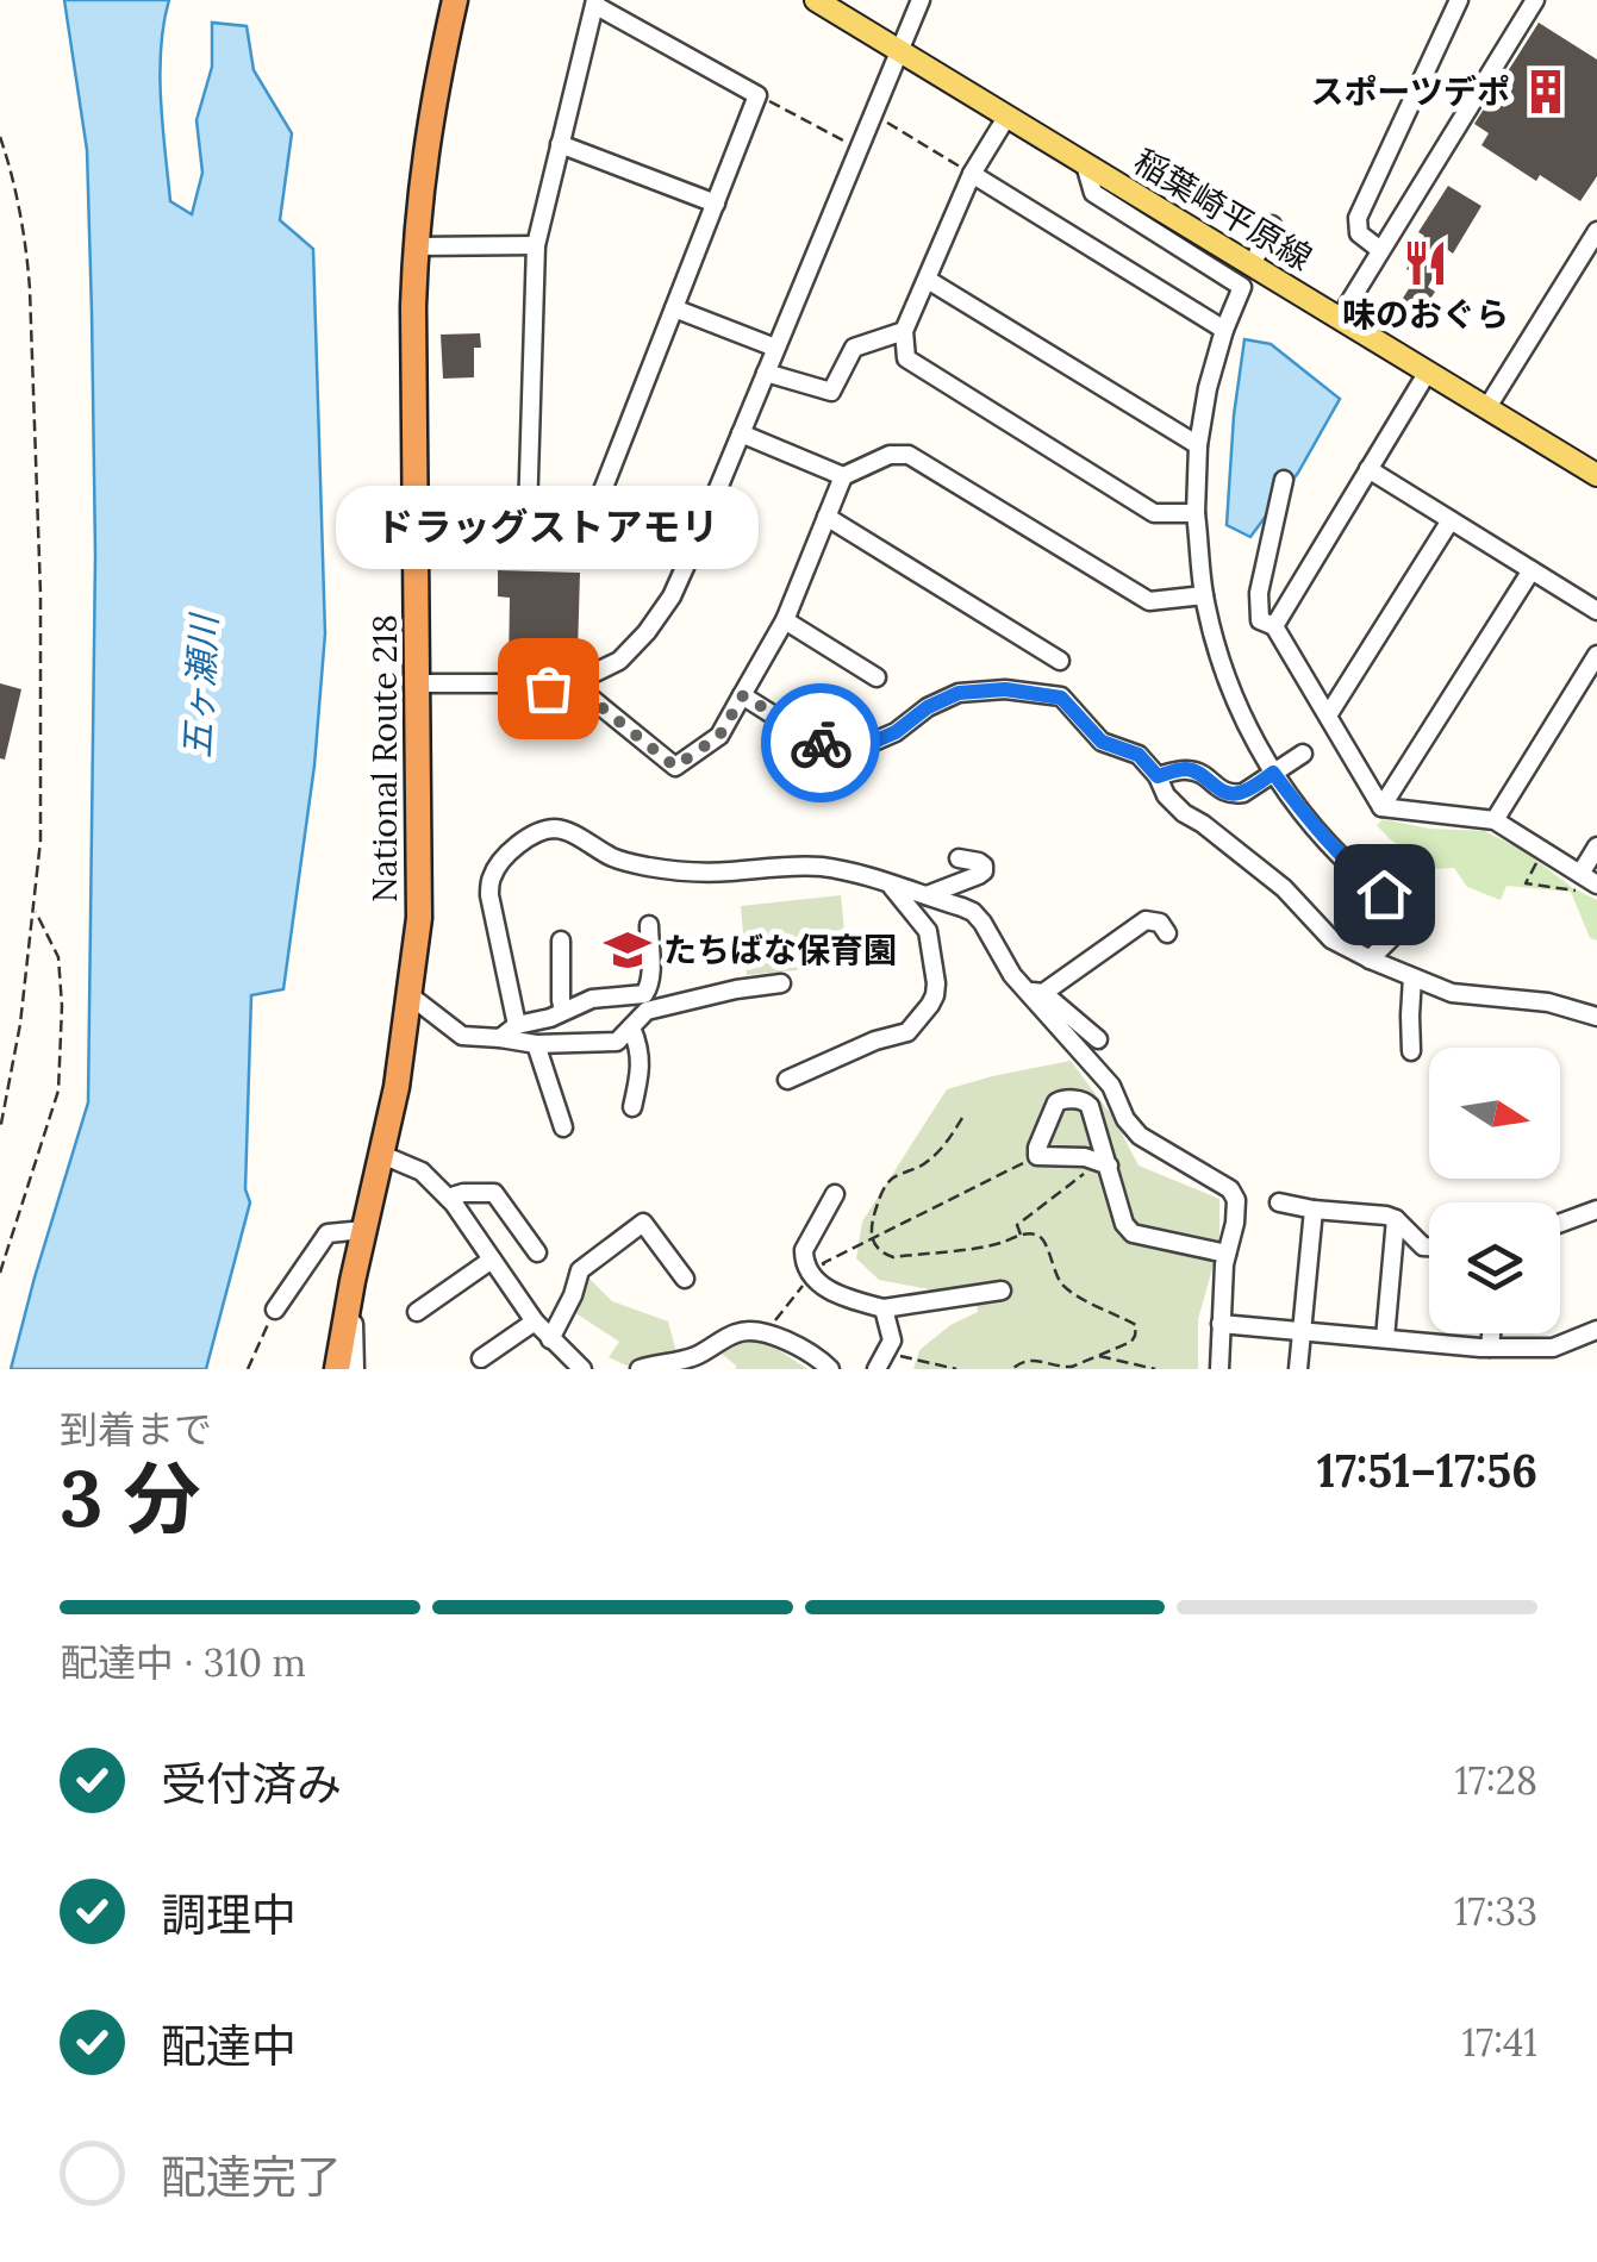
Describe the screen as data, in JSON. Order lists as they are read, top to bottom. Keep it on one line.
{"streets":{"highway":["National Route 218"],"main road":["稲葉崎平原線"]},"water":["五ヶ瀬川"],"places":{"building":["スポーツデポ"],"restaurant":["味のおぐら"],"other":["ドラッグストアモリ"],"school or university":["たちばな保育園"]},"north":"right","page":{"bubble":"ドラッグストアモリ","heading":["3 分","到着まで","17:51–17:56"],"bar":"配達中 · 310 m","list":[["受付済み","17:28"],["調理中","17:33"],["配達中","17:41"],"配達完了"]}}
